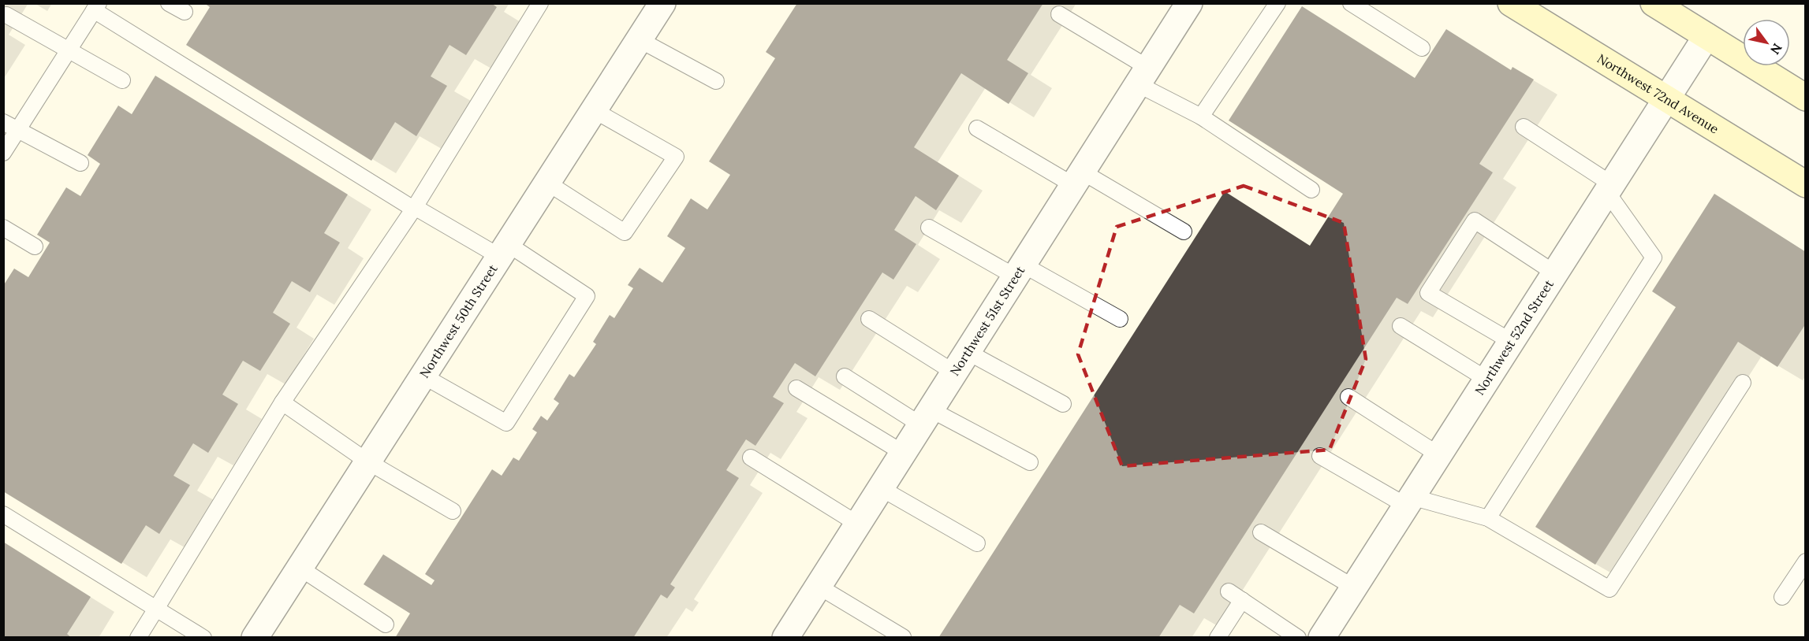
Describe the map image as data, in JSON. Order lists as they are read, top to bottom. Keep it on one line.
{"streets":{"main road":["Northwest 72nd Avenue"],"street":["Northwest 50th Street","Northwest 51st Street","Northwest 52nd Street"]},"crossings":[["Northwest 72nd Avenue","Northwest 52nd Street"]],"north":"bottom right"}
